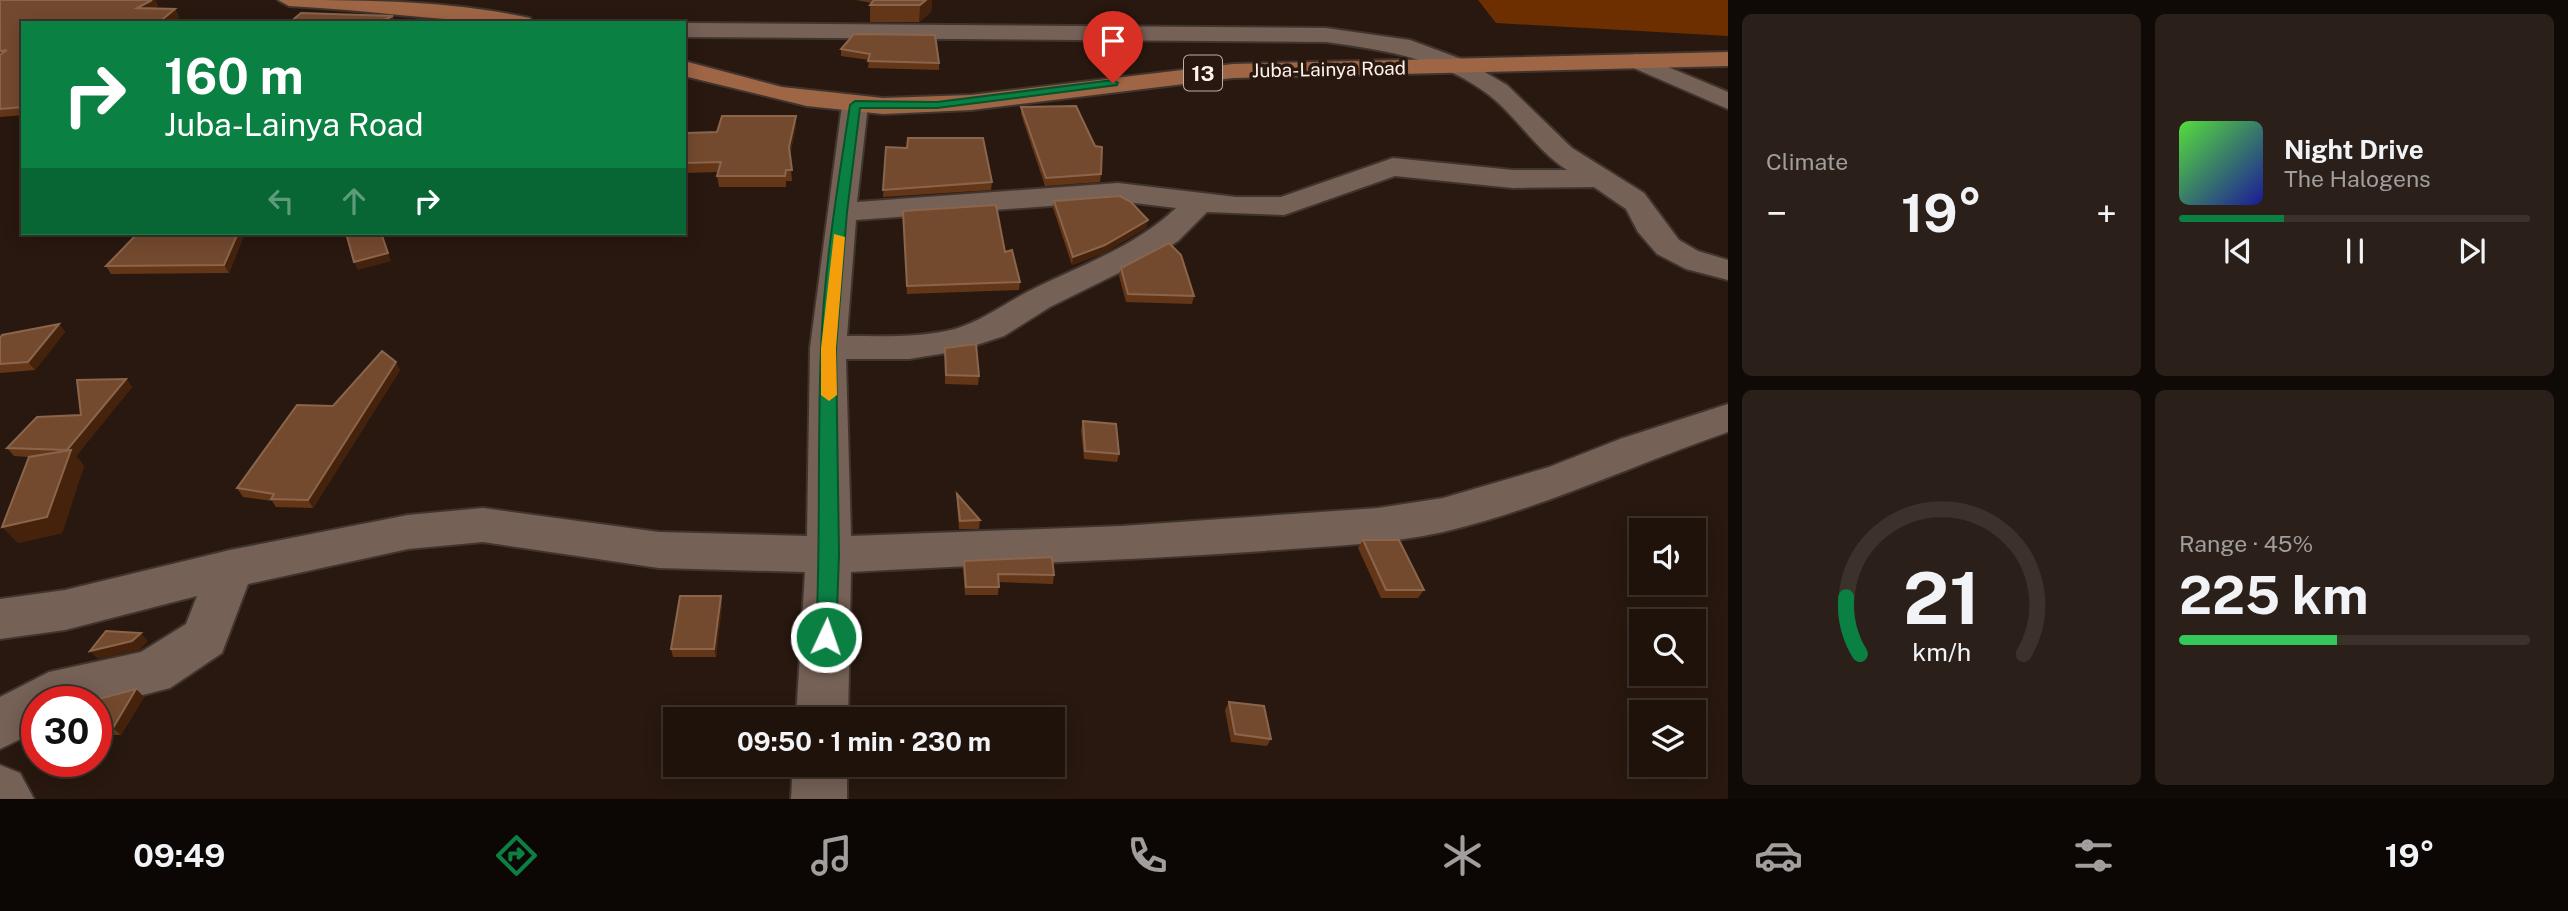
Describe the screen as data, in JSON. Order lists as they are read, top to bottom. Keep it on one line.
{"streets":{"main road":["Juba-Lainya Road","13"]},"page":{"tile":["Climate",["Range · 45%","225 km"]],"turn":["160 m","Juba-Lainya Road"],"song":["Night Drive","The Halogens"],"heat":["−","19°","+"],"limit":"30","trip":"09:50 · 1 min · 230 m","tabs":["09:49","19°"],"gauge":["21","km/h"]}}
